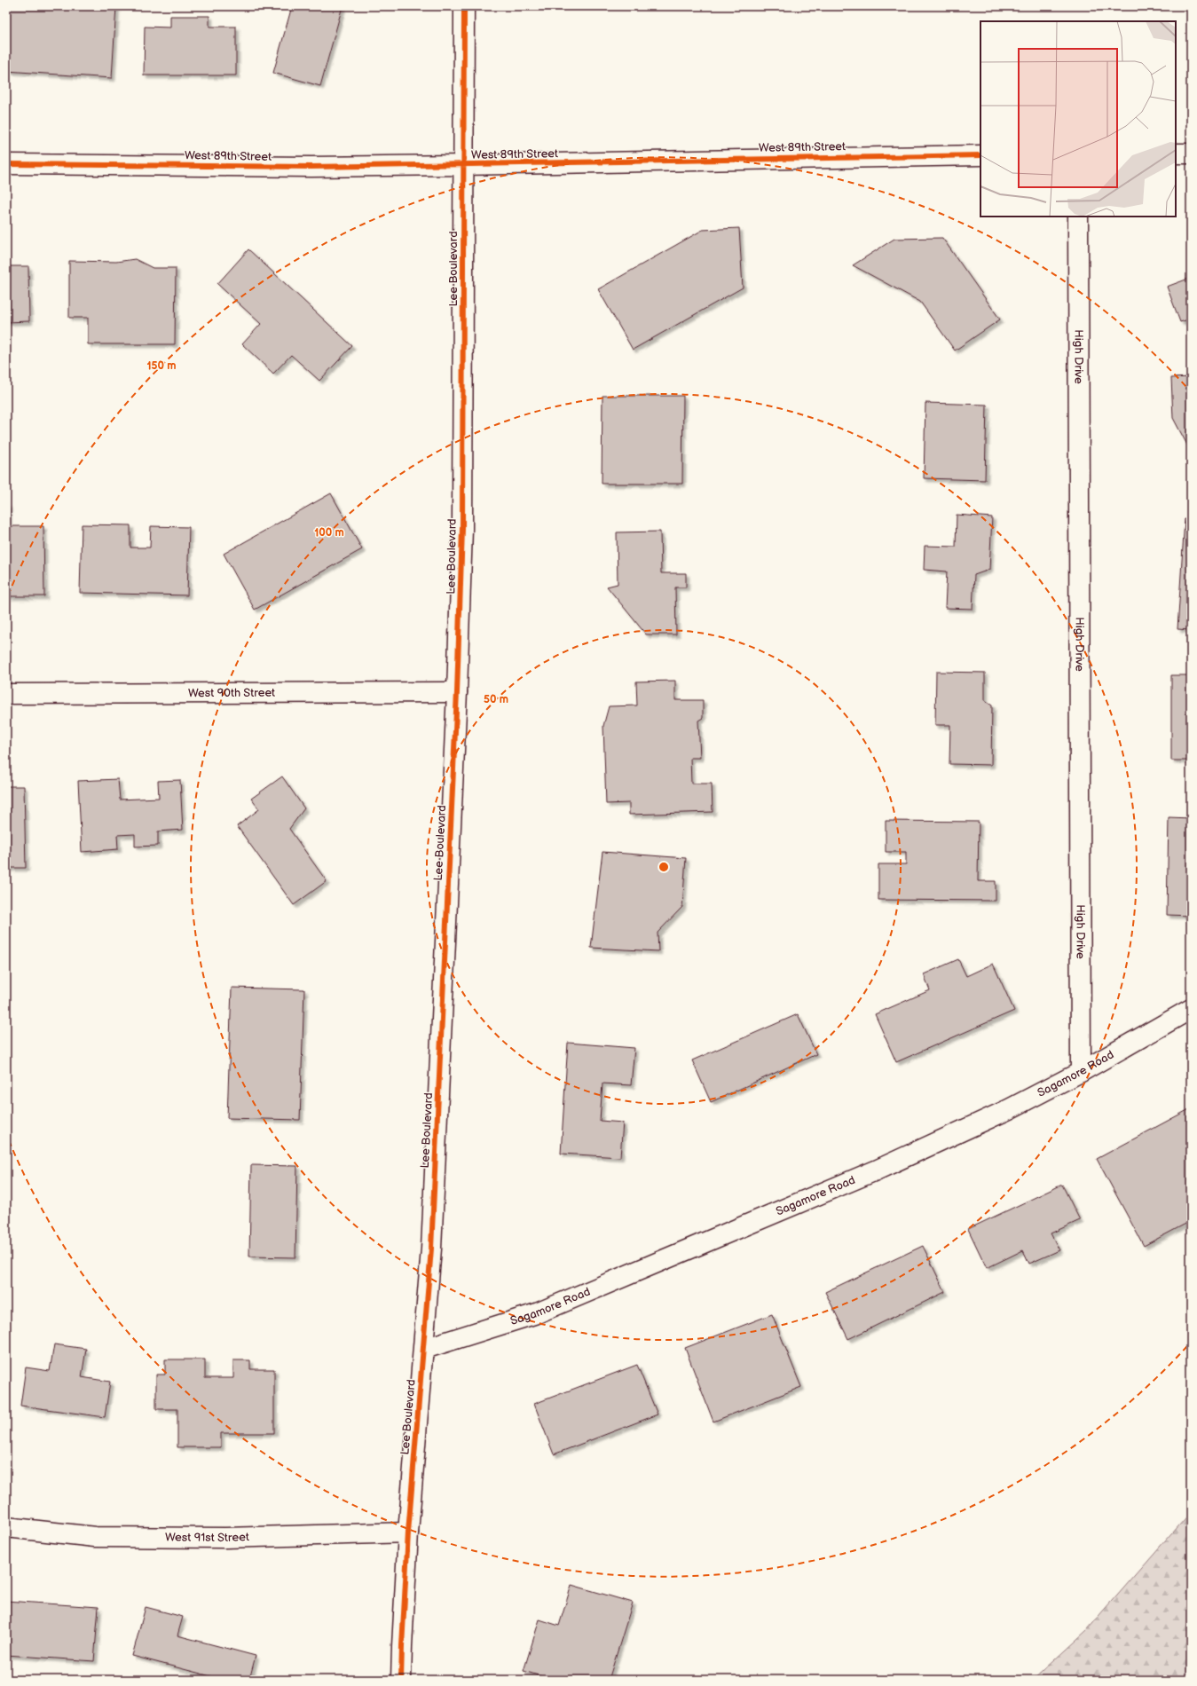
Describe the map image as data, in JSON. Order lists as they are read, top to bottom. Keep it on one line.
{"streets":{"street":["West 89th Street","Lee Boulevard","High Drive","West 90th Street","Sagamore Road","West 91st Street"]},"crossings":[["West 89th Street","Lee Boulevard"],["Lee Boulevard","West 90th Street"],["Lee Boulevard","Sagamore Road"],["Lee Boulevard","West 91st Street"],["High Drive","Sagamore Road"]],"rings":["150 m","100 m","50 m"]}
